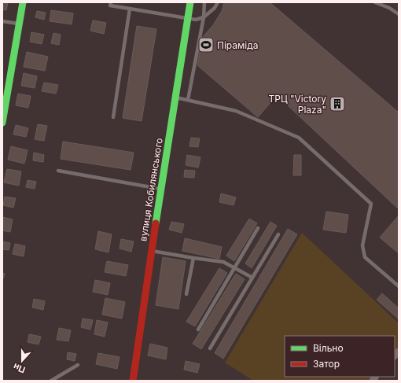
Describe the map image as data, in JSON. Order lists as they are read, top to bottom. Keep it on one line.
{"streets":{"main road":["вулиця Кобилянського"]},"places":{"sports":["Піраміда"],"building":["ТРЦ \"Victory Plaza\""]},"legend":["Вільно","Затор"],"north":"bottom"}
